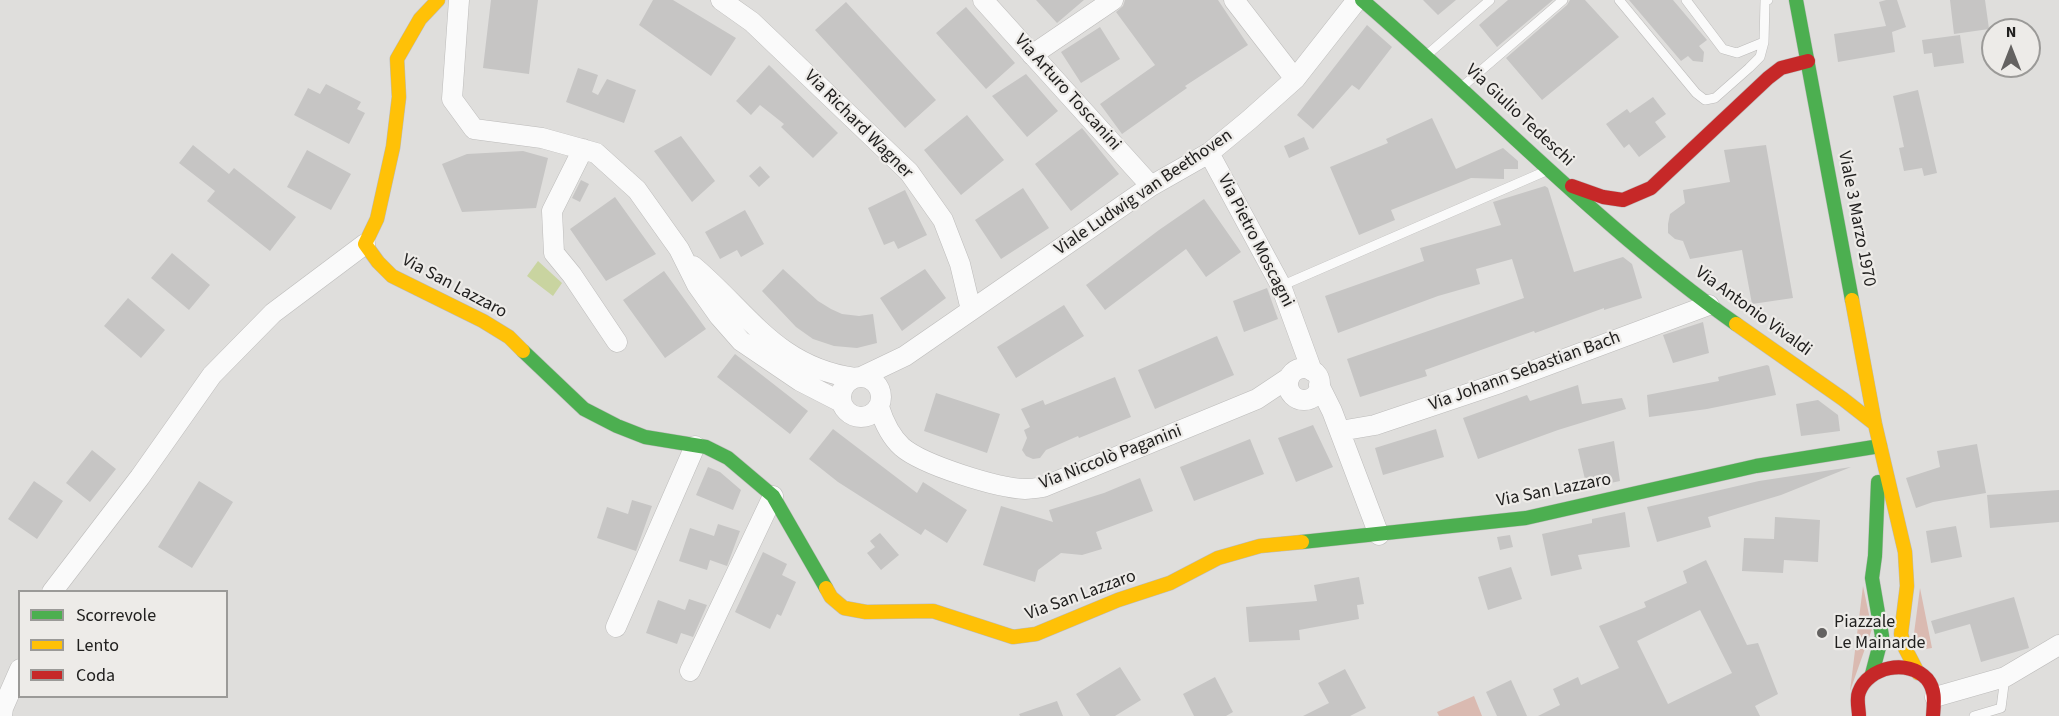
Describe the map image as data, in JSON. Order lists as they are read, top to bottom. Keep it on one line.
{"streets":{"street":["Via Arturo Toscanini","Via Giulio Tedeschi","Via Richard Wagner","Viale Ludwig van Beethoven","Viale 3 Marzo 1970","Via Pietro Moscagni","Via San Lazzaro","Via Antonio Vivaldi","Via Johann Sebastian Bach","Via Niccolò Paganini"]},"crossings":[["Via Arturo Toscanini","Viale Ludwig van Beethoven"],["Via Giulio Tedeschi","Viale Ludwig van Beethoven"],["Via Giulio Tedeschi","Via Antonio Vivaldi"],["Via Richard Wagner","Viale Ludwig van Beethoven"],["Viale Ludwig van Beethoven","Via Pietro Moscagni"],["Viale Ludwig van Beethoven","Via Niccolò Paganini"],["Viale 3 Marzo 1970","Via San Lazzaro"],["Viale 3 Marzo 1970","Via Antonio Vivaldi"],["Via Pietro Moscagni","Via Niccolò Paganini"],["Via Antonio Vivaldi","Via Johann Sebastian Bach"]],"places":["Piazzale Le Mainarde"],"legend":["Scorrevole","Lento","Coda"],"north":"top"}
